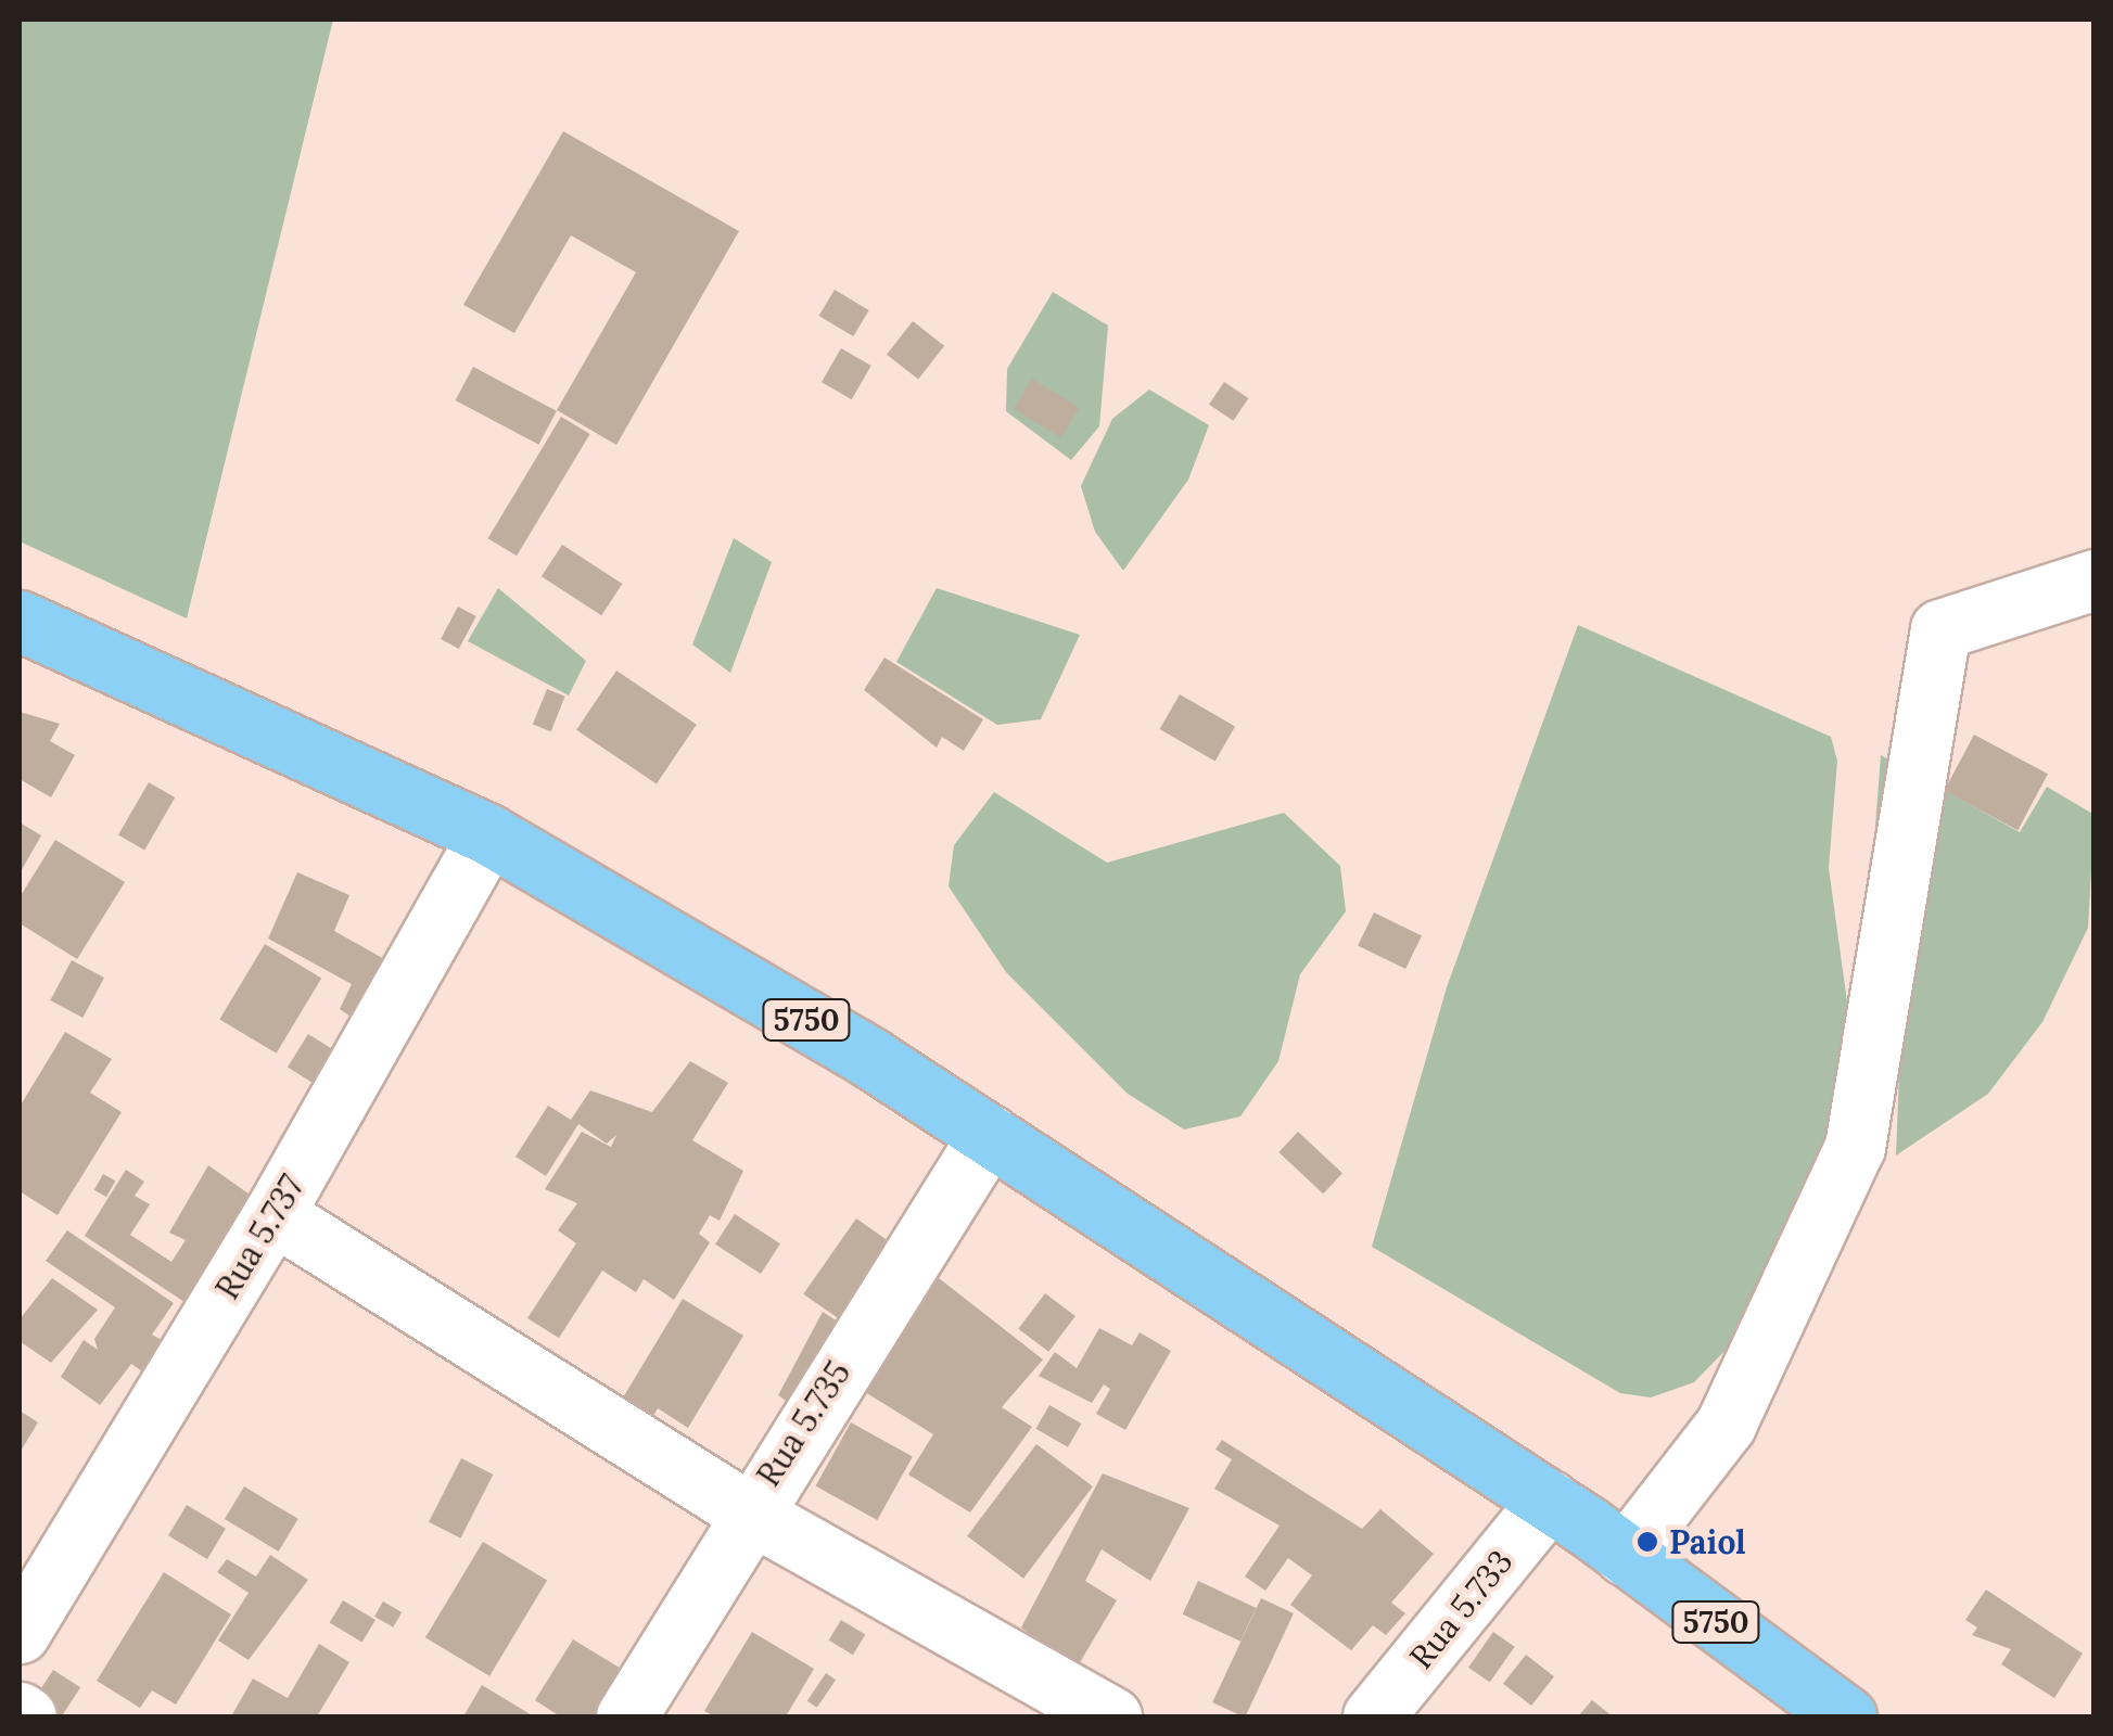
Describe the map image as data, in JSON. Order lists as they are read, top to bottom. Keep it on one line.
{"streets":{"main road":["5750"],"street":["Rua 5.737","Rua 5.735","Rua 5.733"]},"crossings":[["5750","Rua 5.737"],["5750","Rua 5.735"],["5750","Rua 5.733"]],"places":["Paiol"]}
